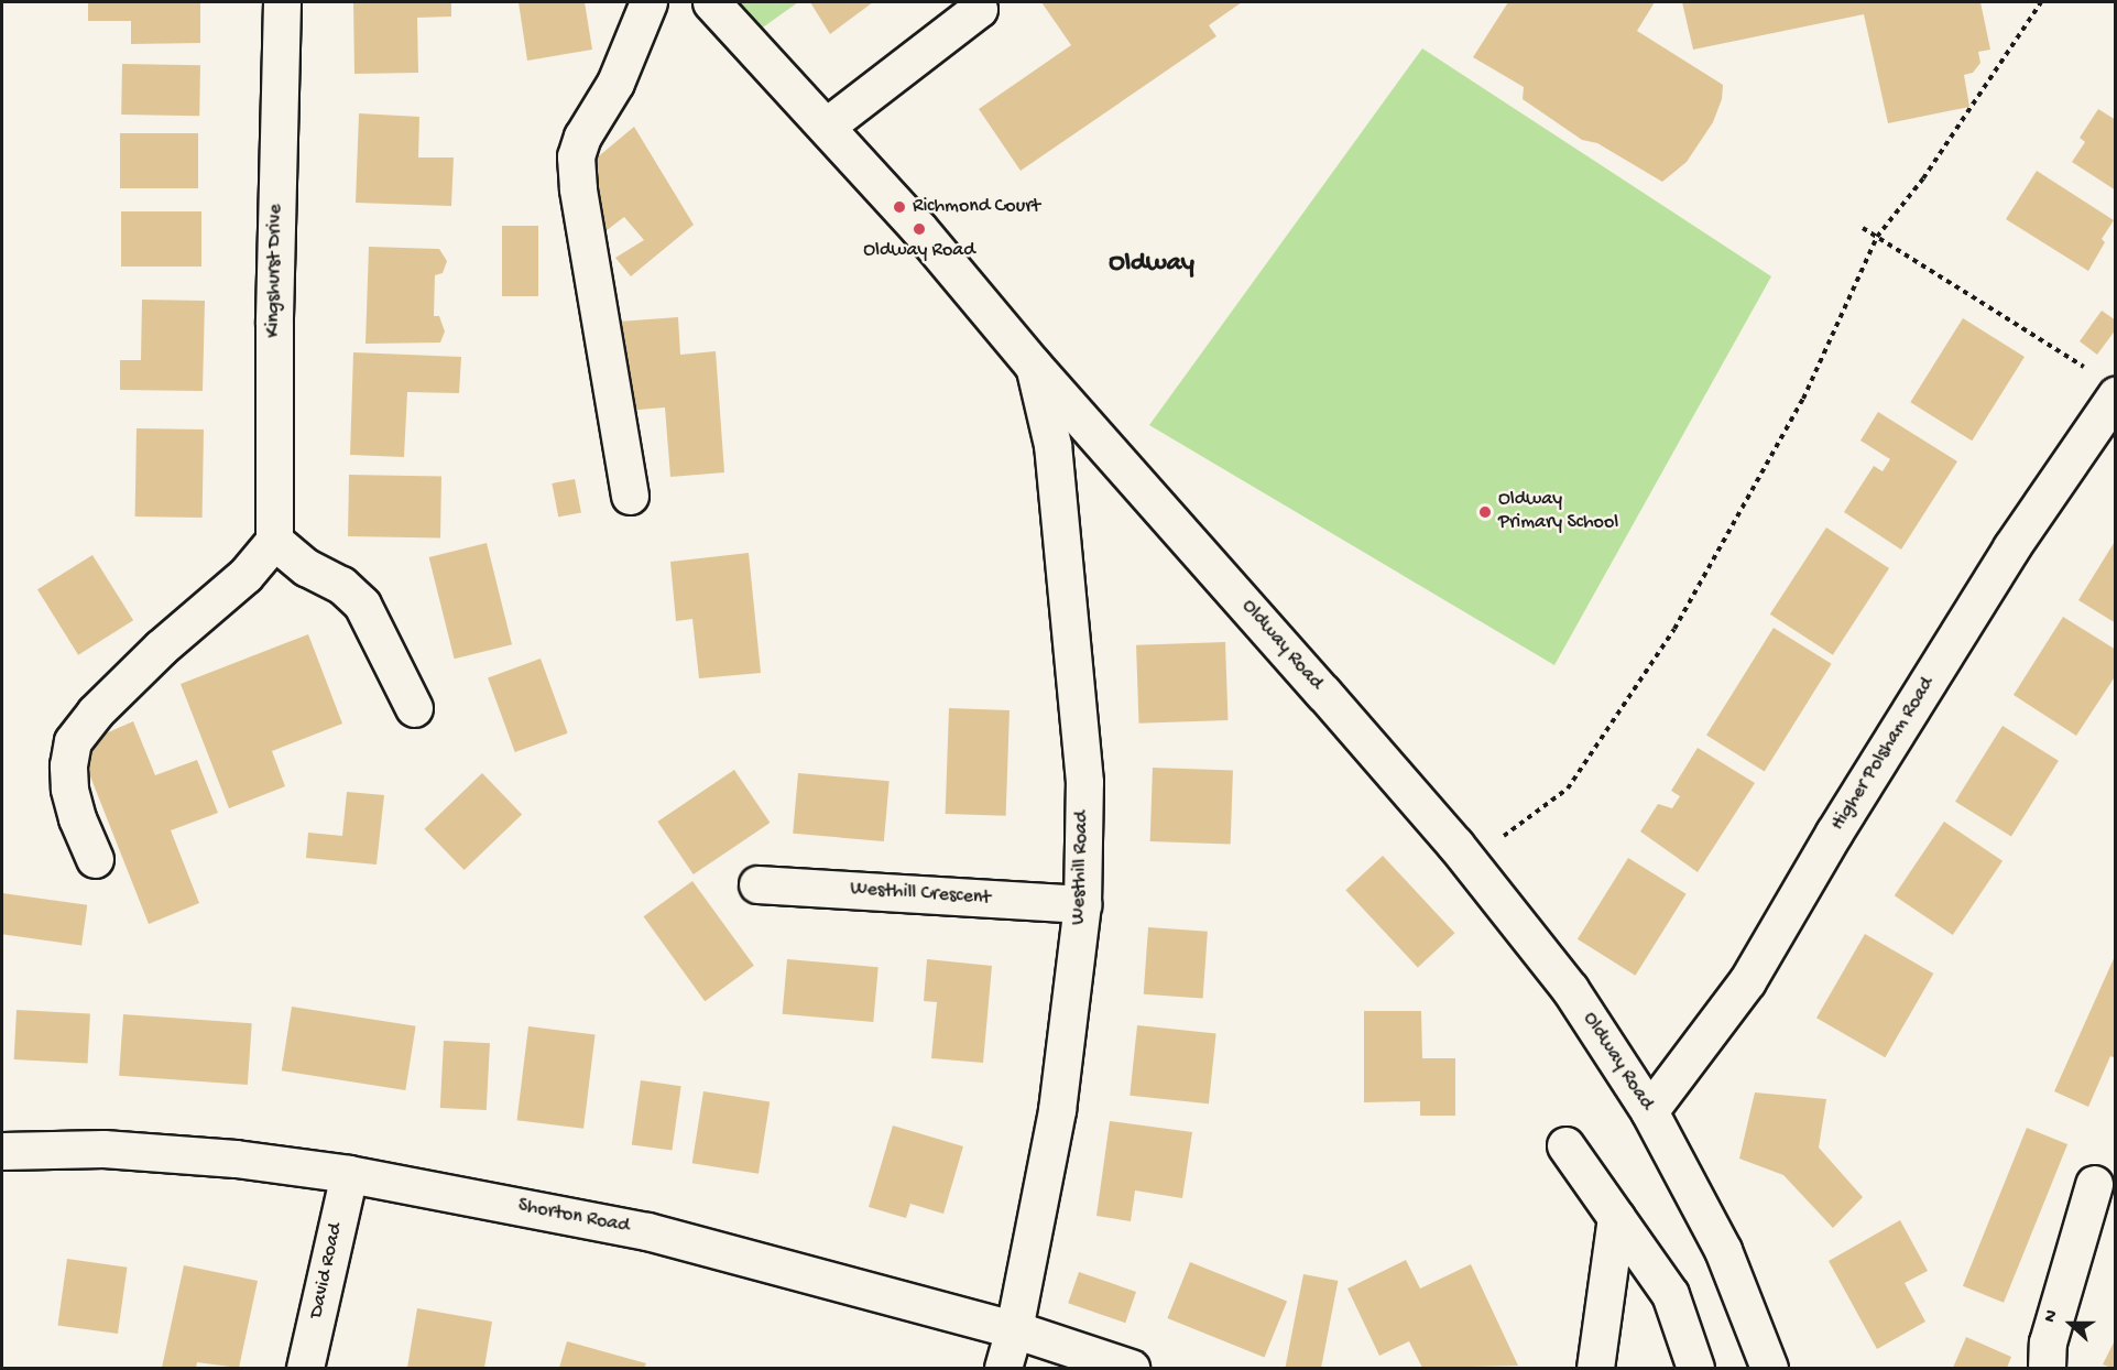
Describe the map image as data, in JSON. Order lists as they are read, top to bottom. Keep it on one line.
{"streets":{"street":["Kingshurst Drive","Oldway Road","Higher Polsham Road","Westhill Road","Westhill Crescent","Shorton Road","David Road"]},"crossings":[["Oldway Road","Higher Polsham Road"],["Oldway Road","Westhill Road"],["Westhill Road","Westhill Crescent"],["Westhill Road","Shorton Road"],["Shorton Road","David Road"]],"districts":["Oldway"],"places":["Richmond Court","Oldway Road","Oldway Primary School"],"north":"left"}
